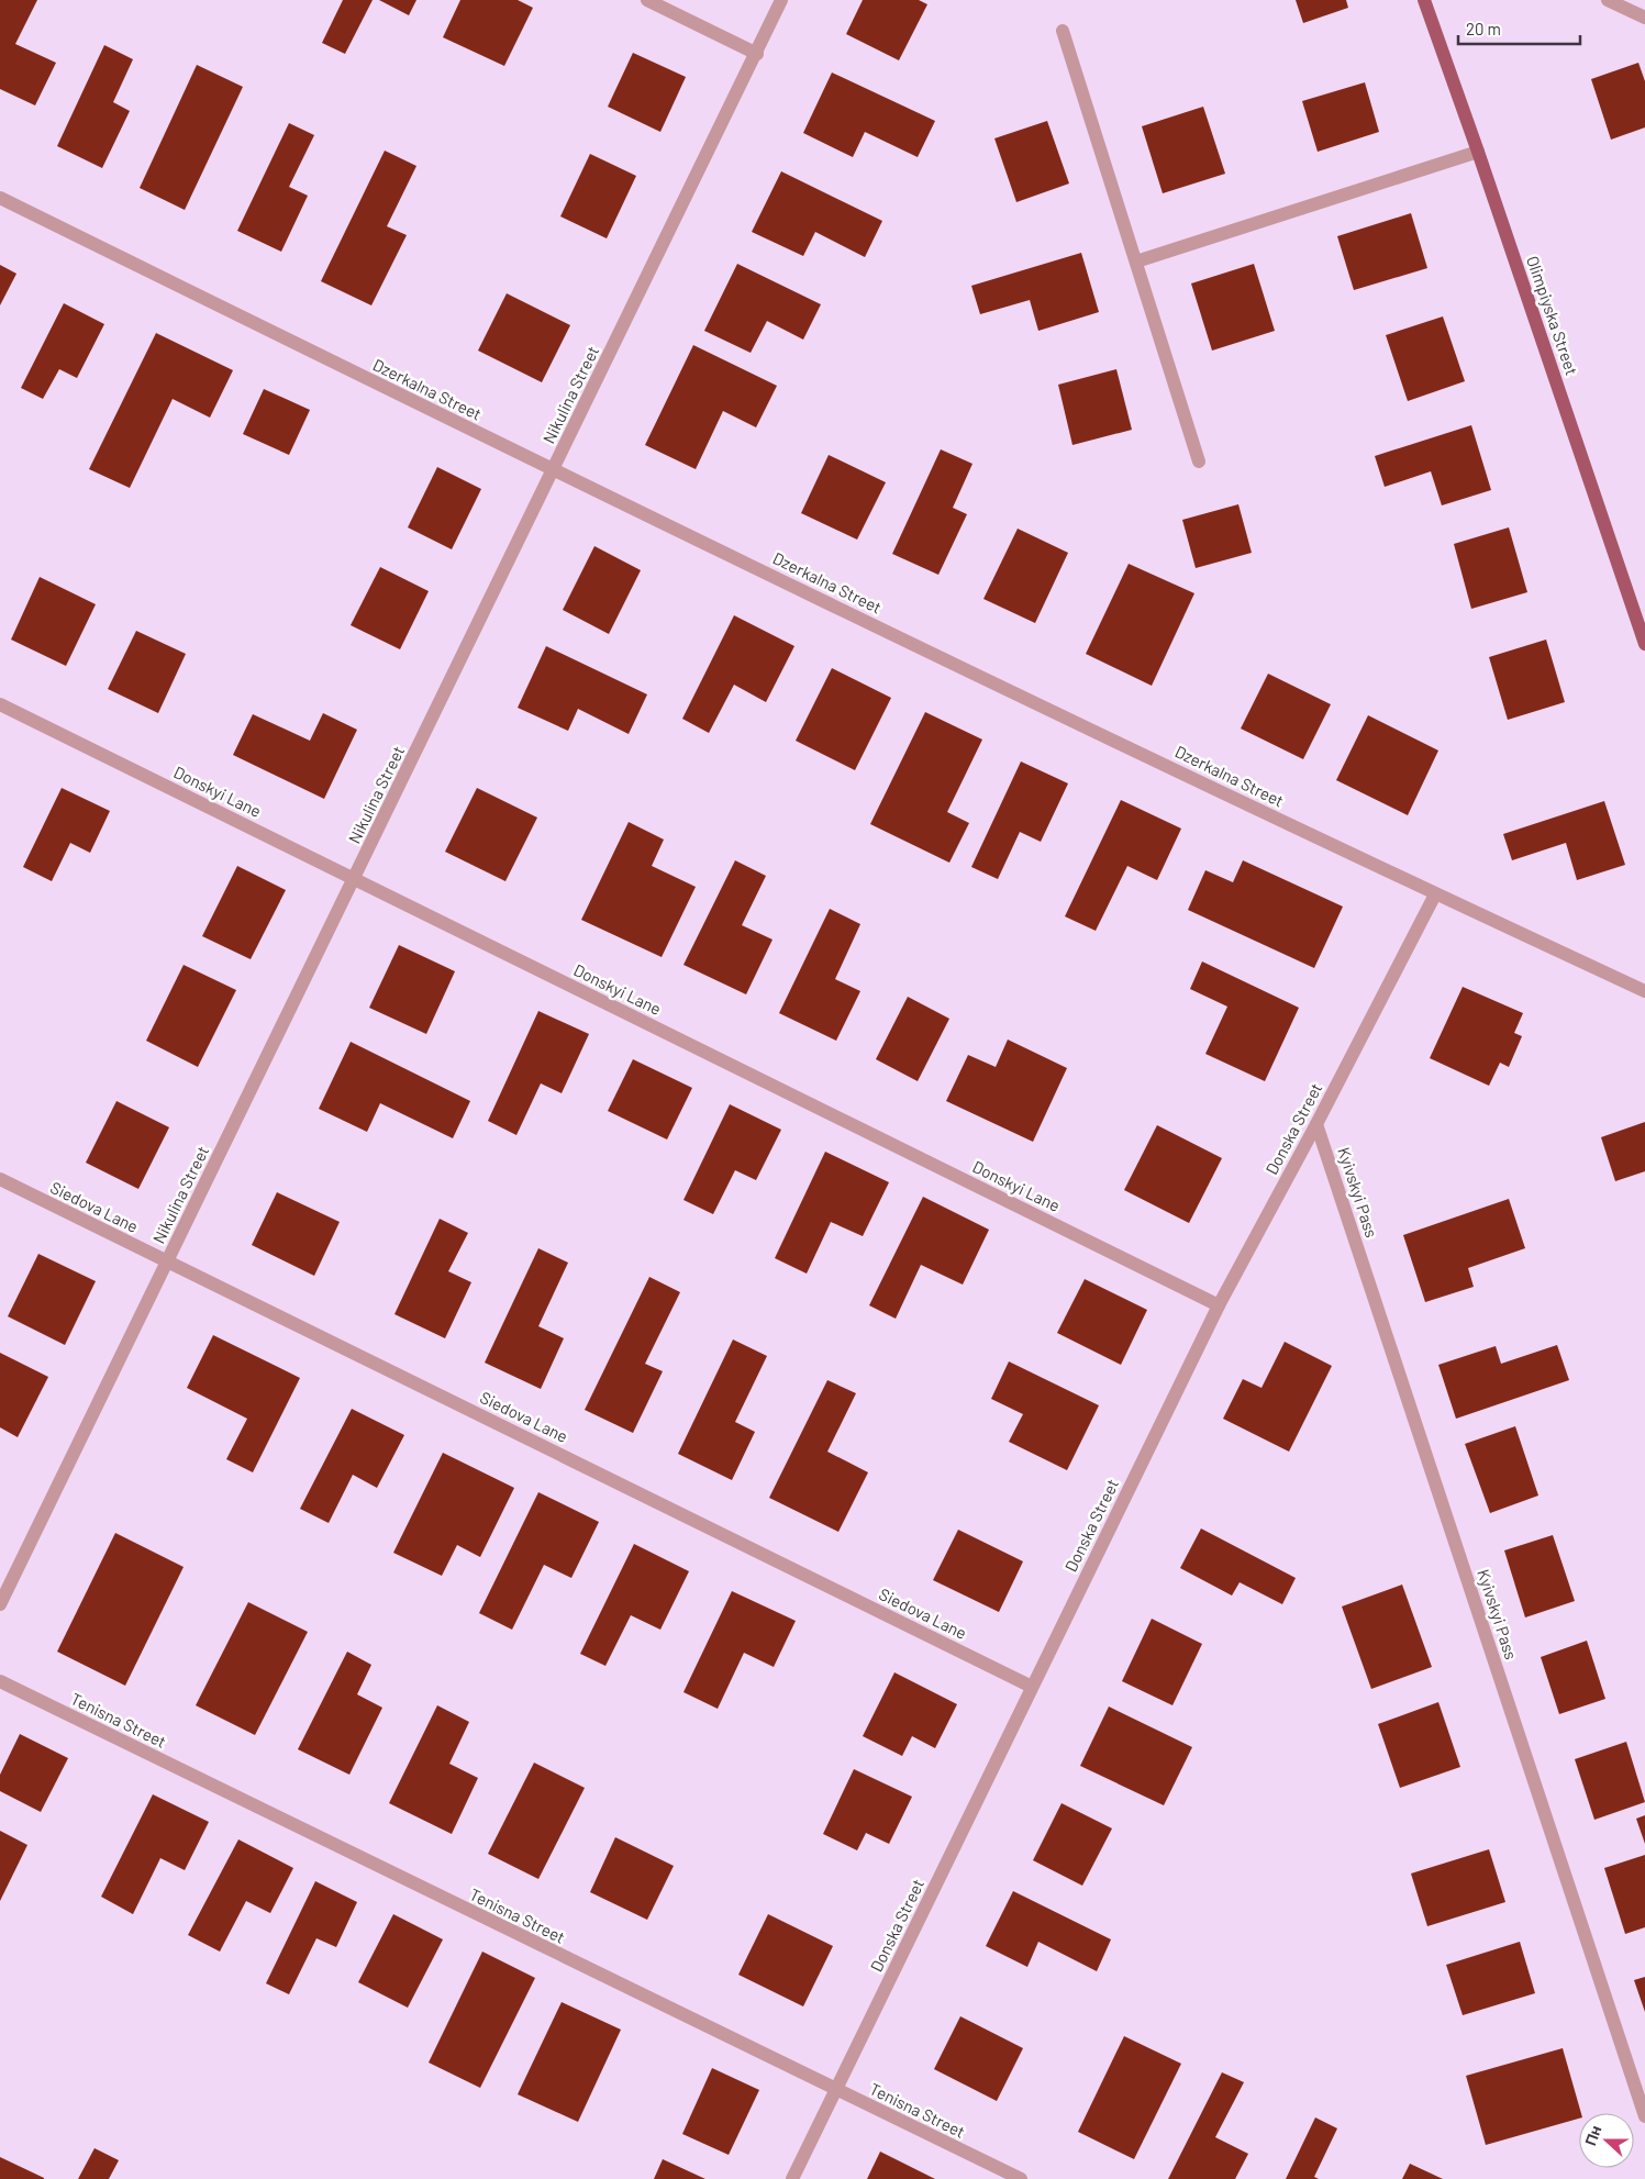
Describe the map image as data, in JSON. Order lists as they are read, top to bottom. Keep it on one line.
{"streets":{"main road":["Olimpiyska Street"],"street":["Dzerkalna Street","Nikulina Street","Donskyi Lane","Donska Street","Kyivskyi Pass","Siedova Lane","Tenisna Street"]},"crossings":[["Dzerkalna Street","Nikulina Street"],["Dzerkalna Street","Donska Street"],["Nikulina Street","Donskyi Lane"],["Nikulina Street","Siedova Lane"],["Donskyi Lane","Donska Street"],["Donska Street","Kyivskyi Pass"],["Donska Street","Siedova Lane"],["Donska Street","Tenisna Street"]],"scale_bar":"20 m","north":"left"}
